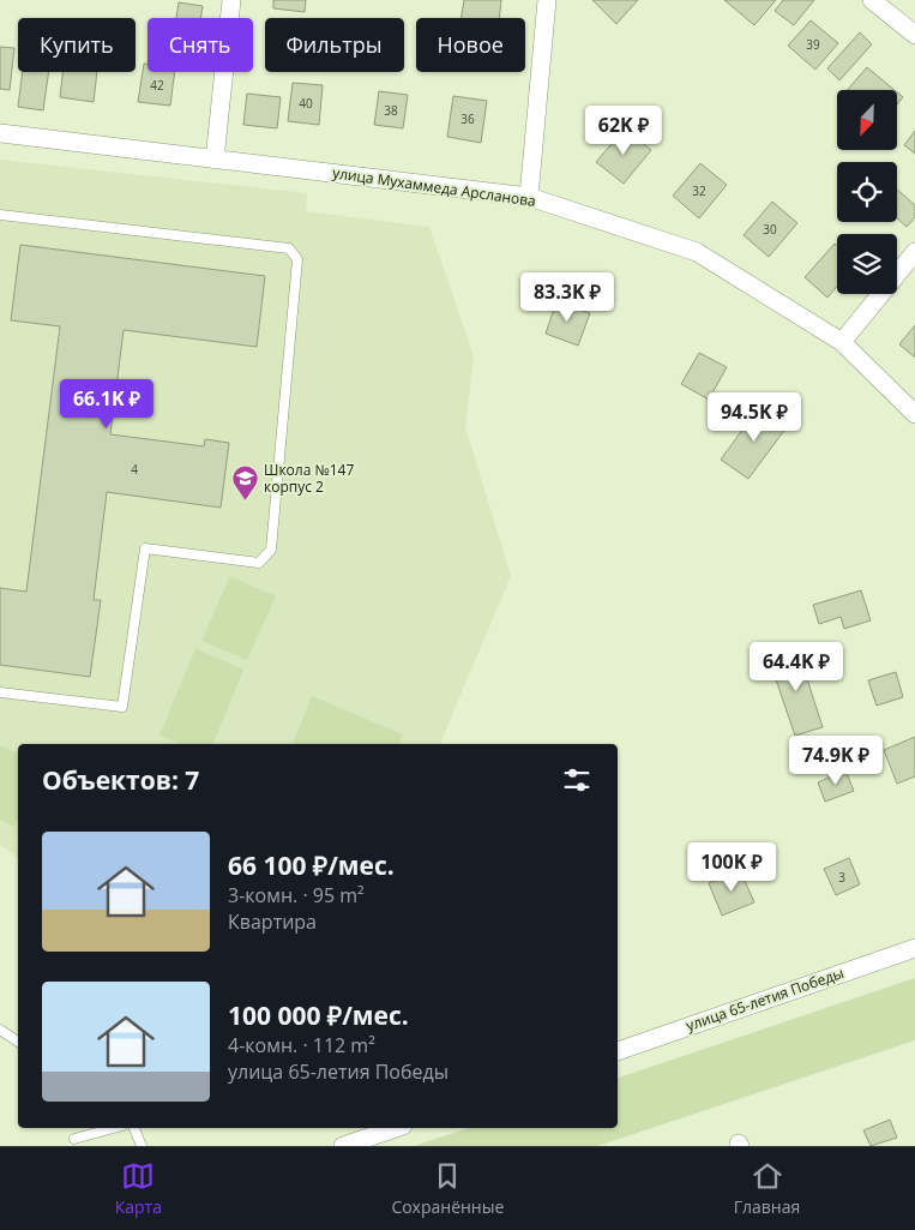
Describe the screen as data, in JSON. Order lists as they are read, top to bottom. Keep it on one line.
{"streets":{"street":["улица Мухаммеда Арсланова","улица 65-летия Победы"]},"places":{"school or university":["Школа №147 корпус 2"]},"house_numbers":["39","42","40","38","36","32","30","4","3"],"north":"bottom left","page":{"chip":["Купить","Снять","Фильтры","Новое"],"price":["62K ₽","83.3K ₽","66.1K ₽","94.5K ₽","64.4K ₽","74.9K ₽","100K ₽"],"heading":"Объектов: 7","list":[{"name":"66 100 ₽/мес.","note":"3-комн. · 95 m² · Квартира"},{"name":"100 000 ₽/мес.","note":"4-комн. · 112 m² · улица 65-летия Победы"}],"tabs":["Карта","Сохранённые","Главная"]}}
